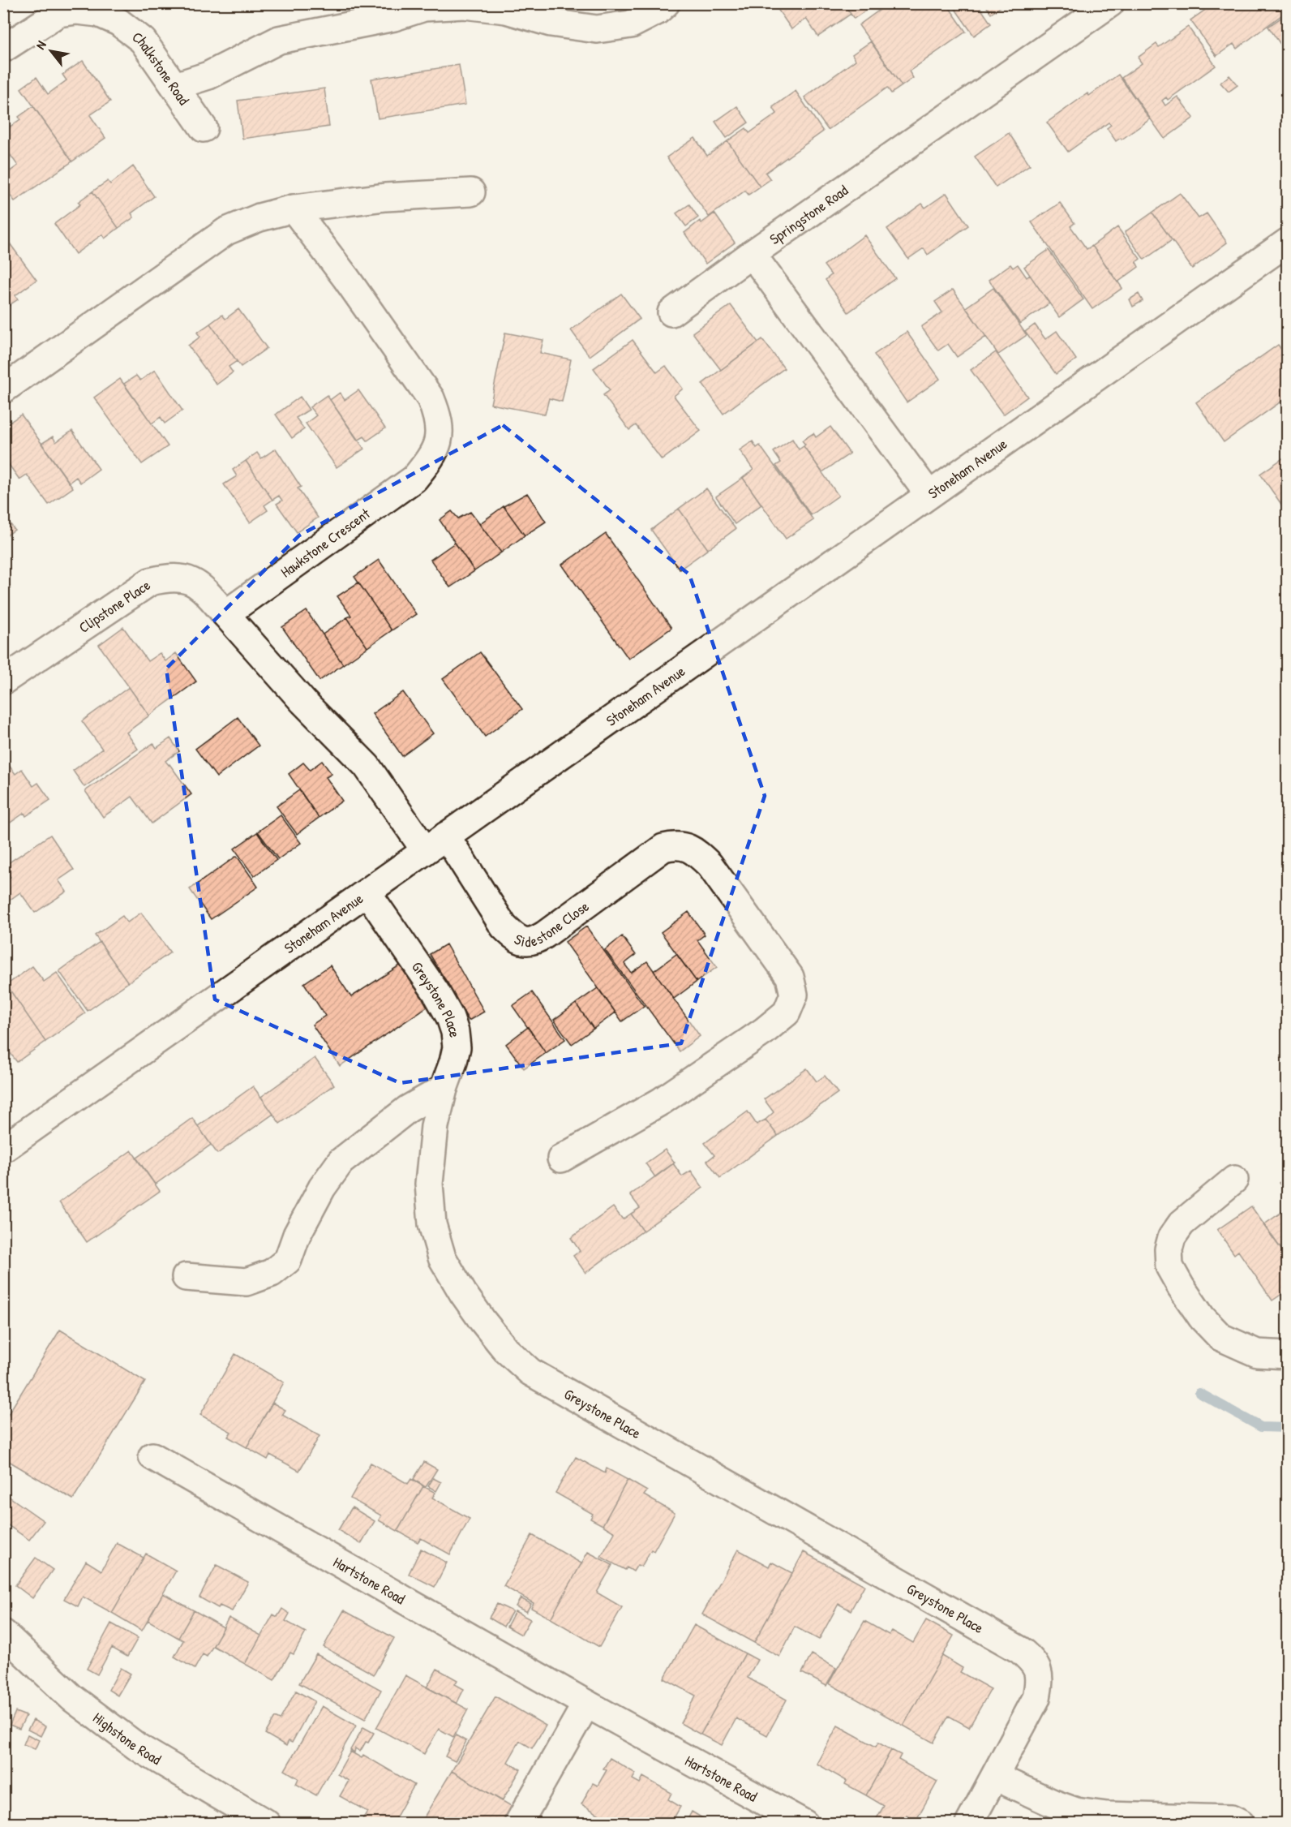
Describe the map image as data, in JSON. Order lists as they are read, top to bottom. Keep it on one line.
{"streets":{"street":["Chalkstone Road","Springstone Road","Stoneham Avenue","Hawkstone Crescent","Clipstone Place","Sidestone Close","Greystone Place","Hartstone Road","Highstone Road"]},"crossings":[["Stoneham Avenue","Sidestone Close"],["Stoneham Avenue","Greystone Place"],["Hawkstone Crescent","Clipstone Place"]],"north":"top left"}
